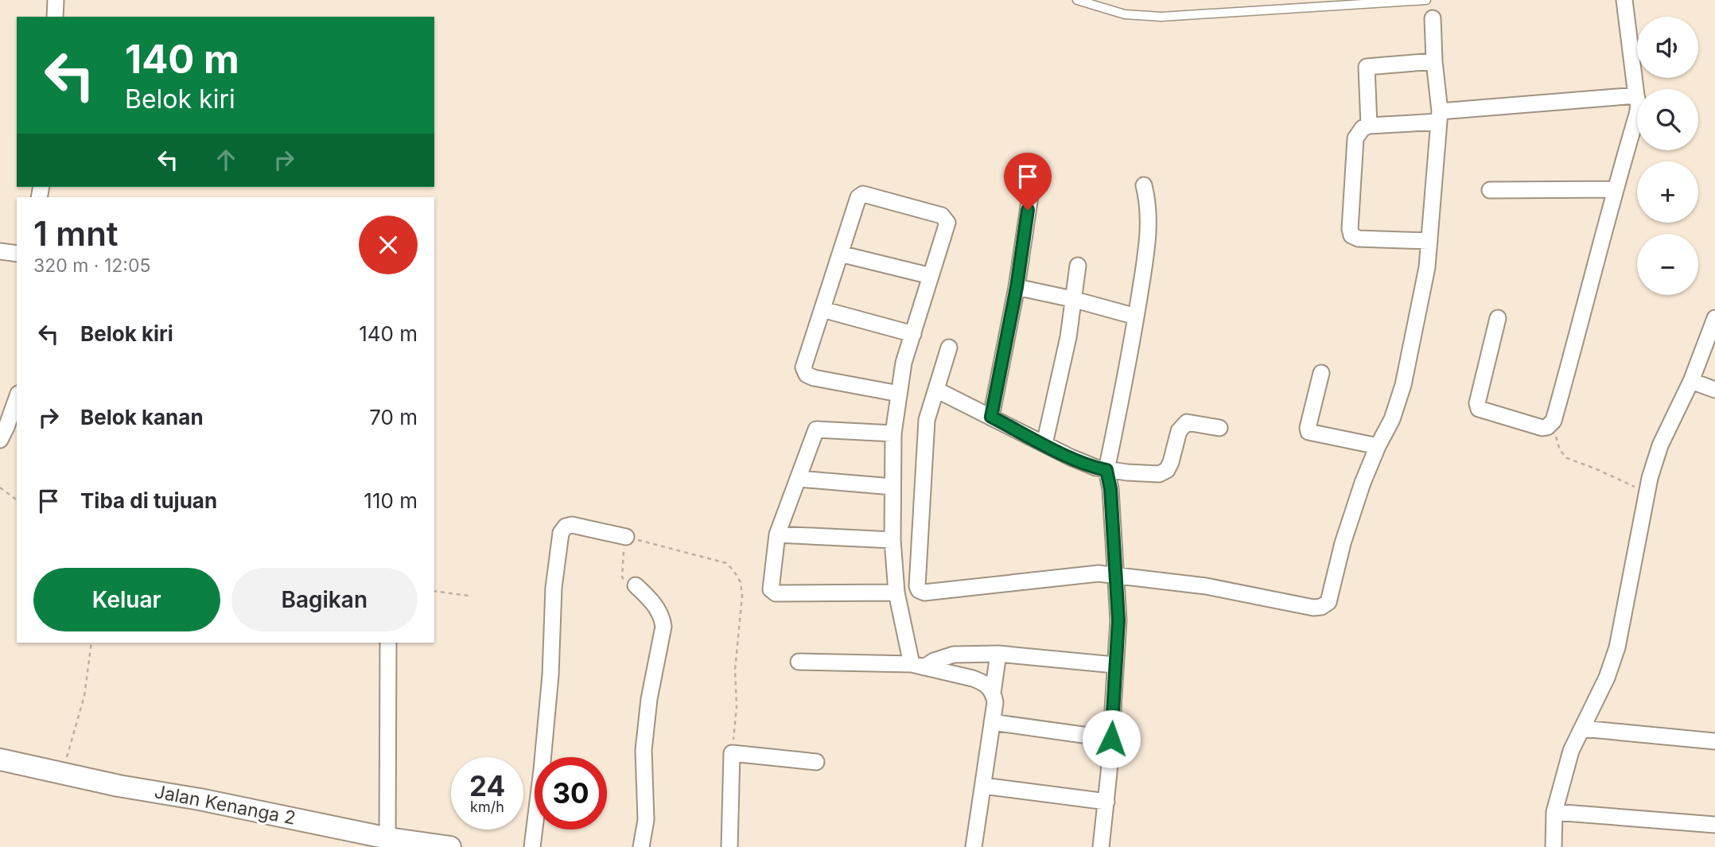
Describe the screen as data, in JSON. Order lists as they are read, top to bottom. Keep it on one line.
{"streets":{"main road":["Jalan Kenanga 2"]},"page":{"map_buttons":["+","−"],"turn":["140 m","Belok kiri"],"heading":["1 mnt","320 m · 12:05"],"list":[{"name":"Belok kiri","value":"140 m"},{"name":"Belok kanan","value":"70 m"},{"name":"Tiba di tujuan","value":"110 m"}],"buttons":["Keluar","Bagikan"],"speed":"24 km/h","limit":"30"}}
